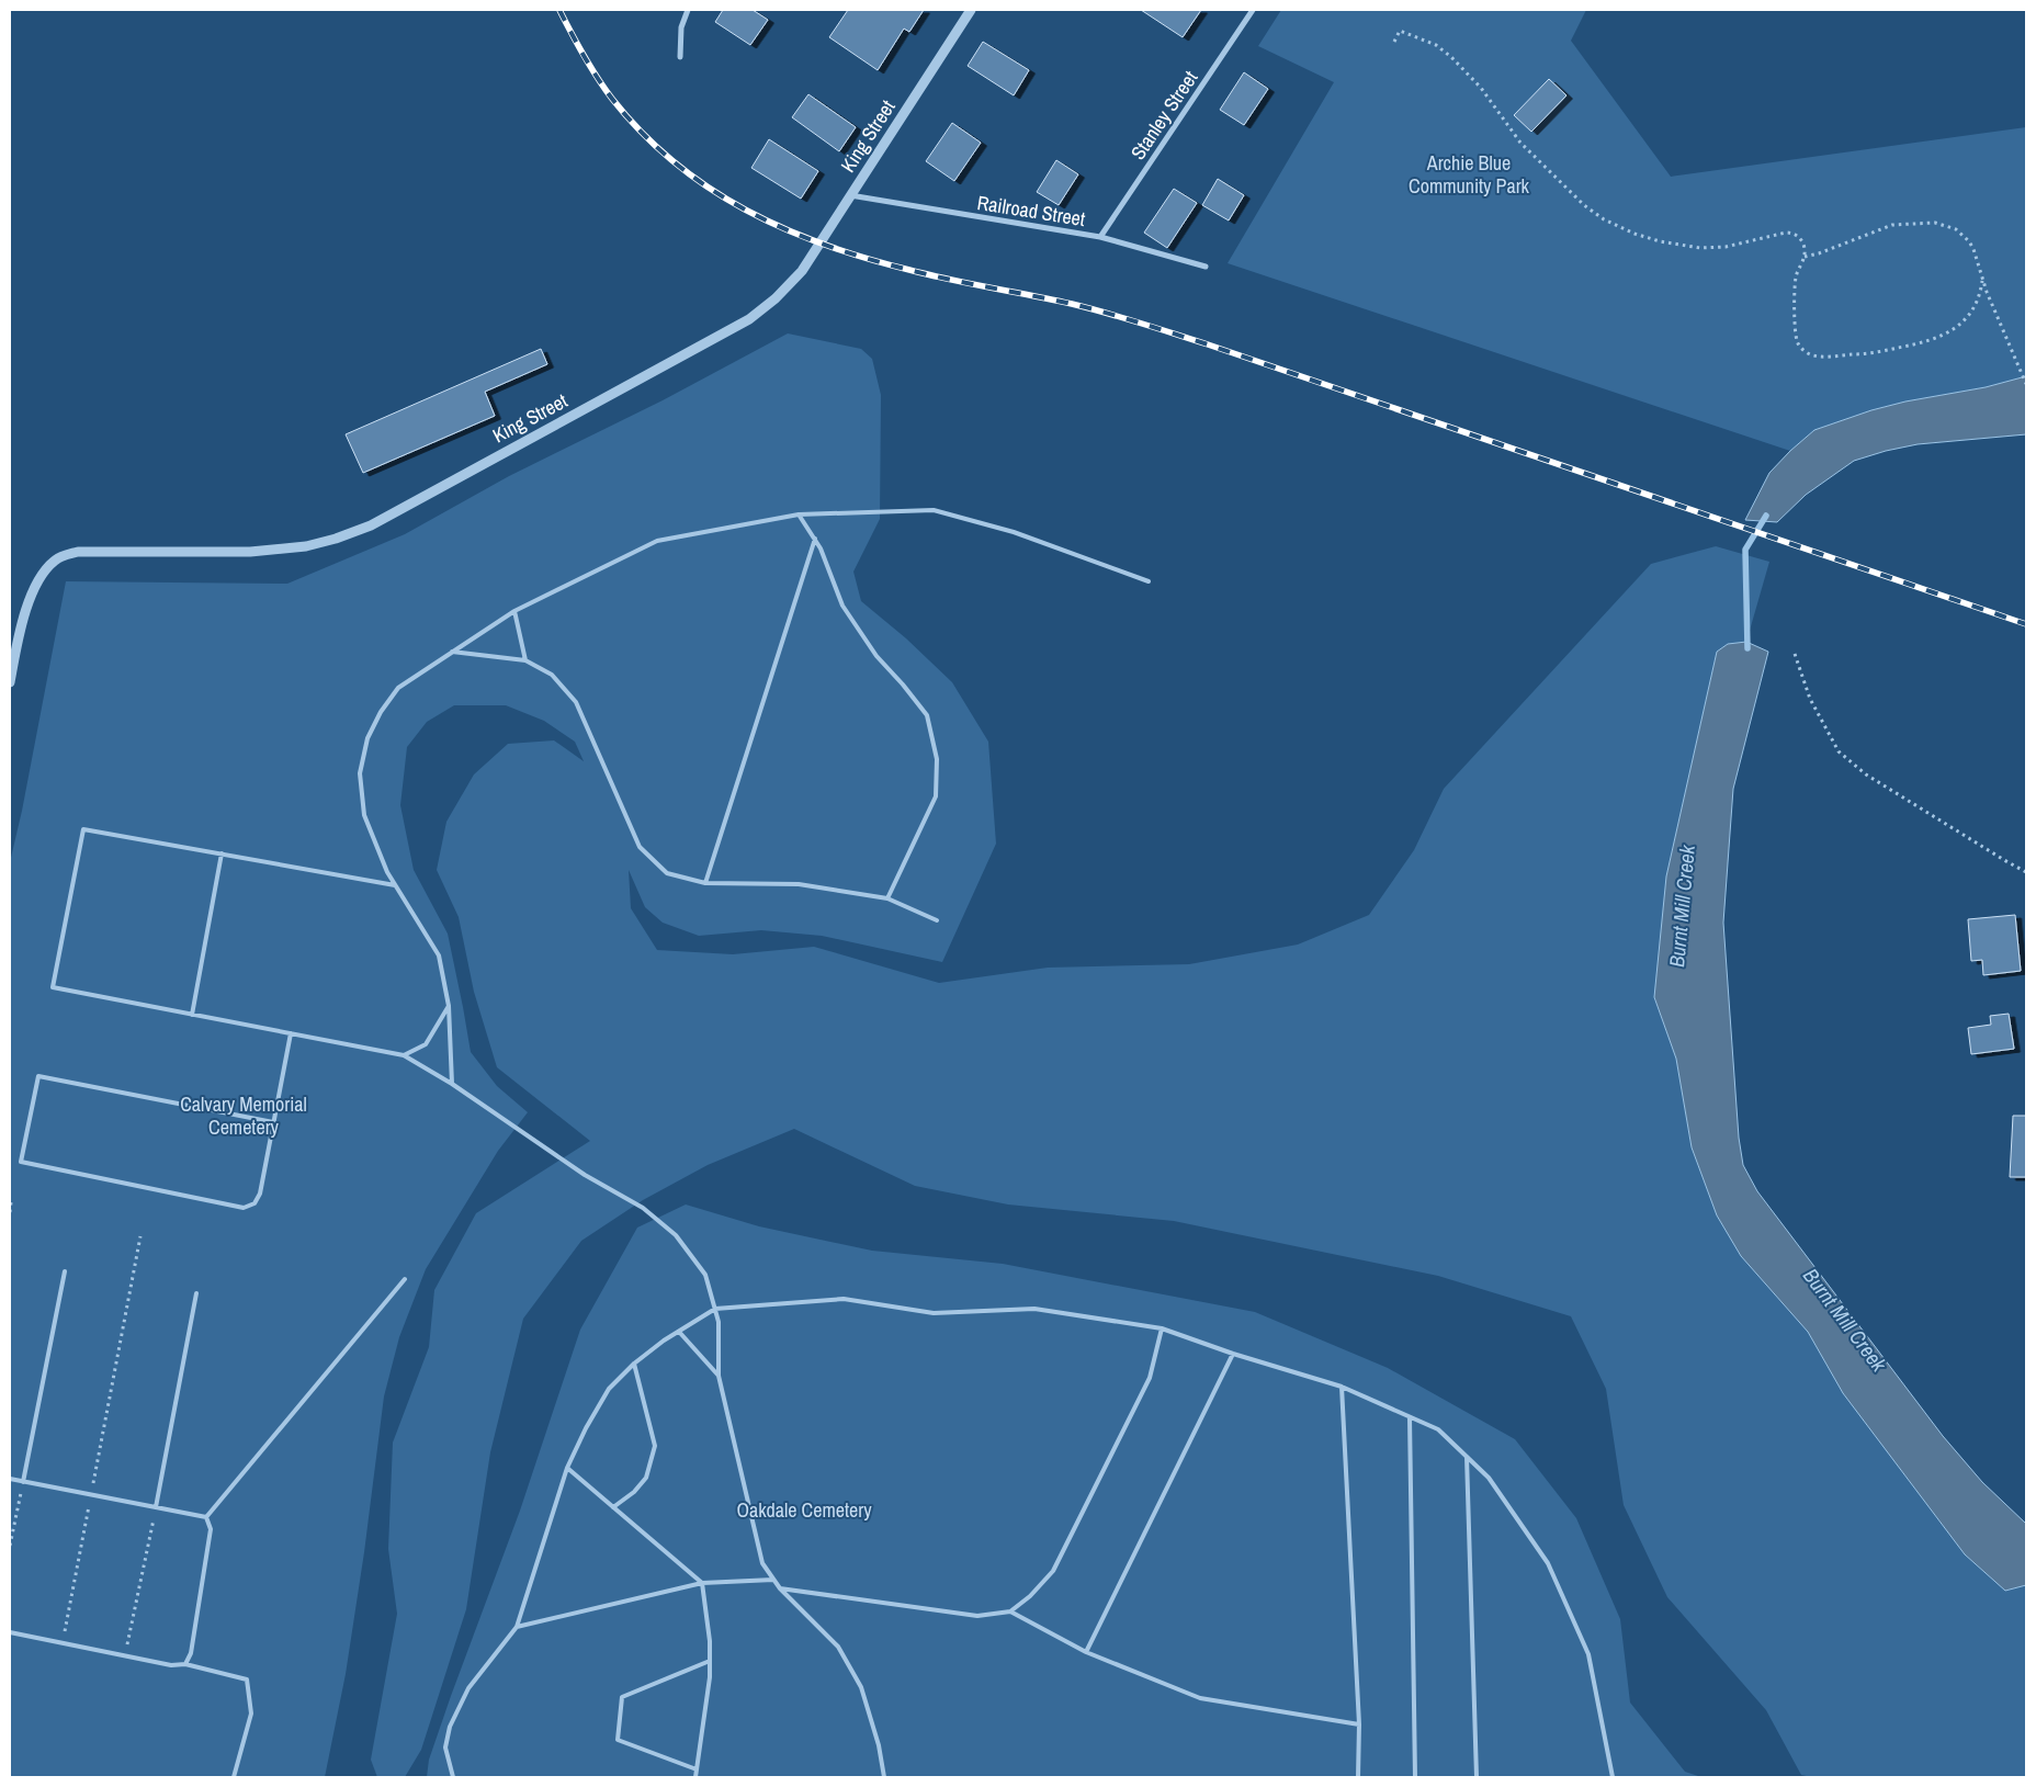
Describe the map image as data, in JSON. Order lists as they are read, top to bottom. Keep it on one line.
{"streets":{"street":["Stanley Street","King Street","Railroad Street"]},"crossings":[["Stanley Street","Railroad Street"],["King Street","Railroad Street"]],"water":["Burnt Mill Creek"],"parks":["Archie Blue Community Park","Calvary Memorial Cemetery","Oakdale Cemetery"]}
